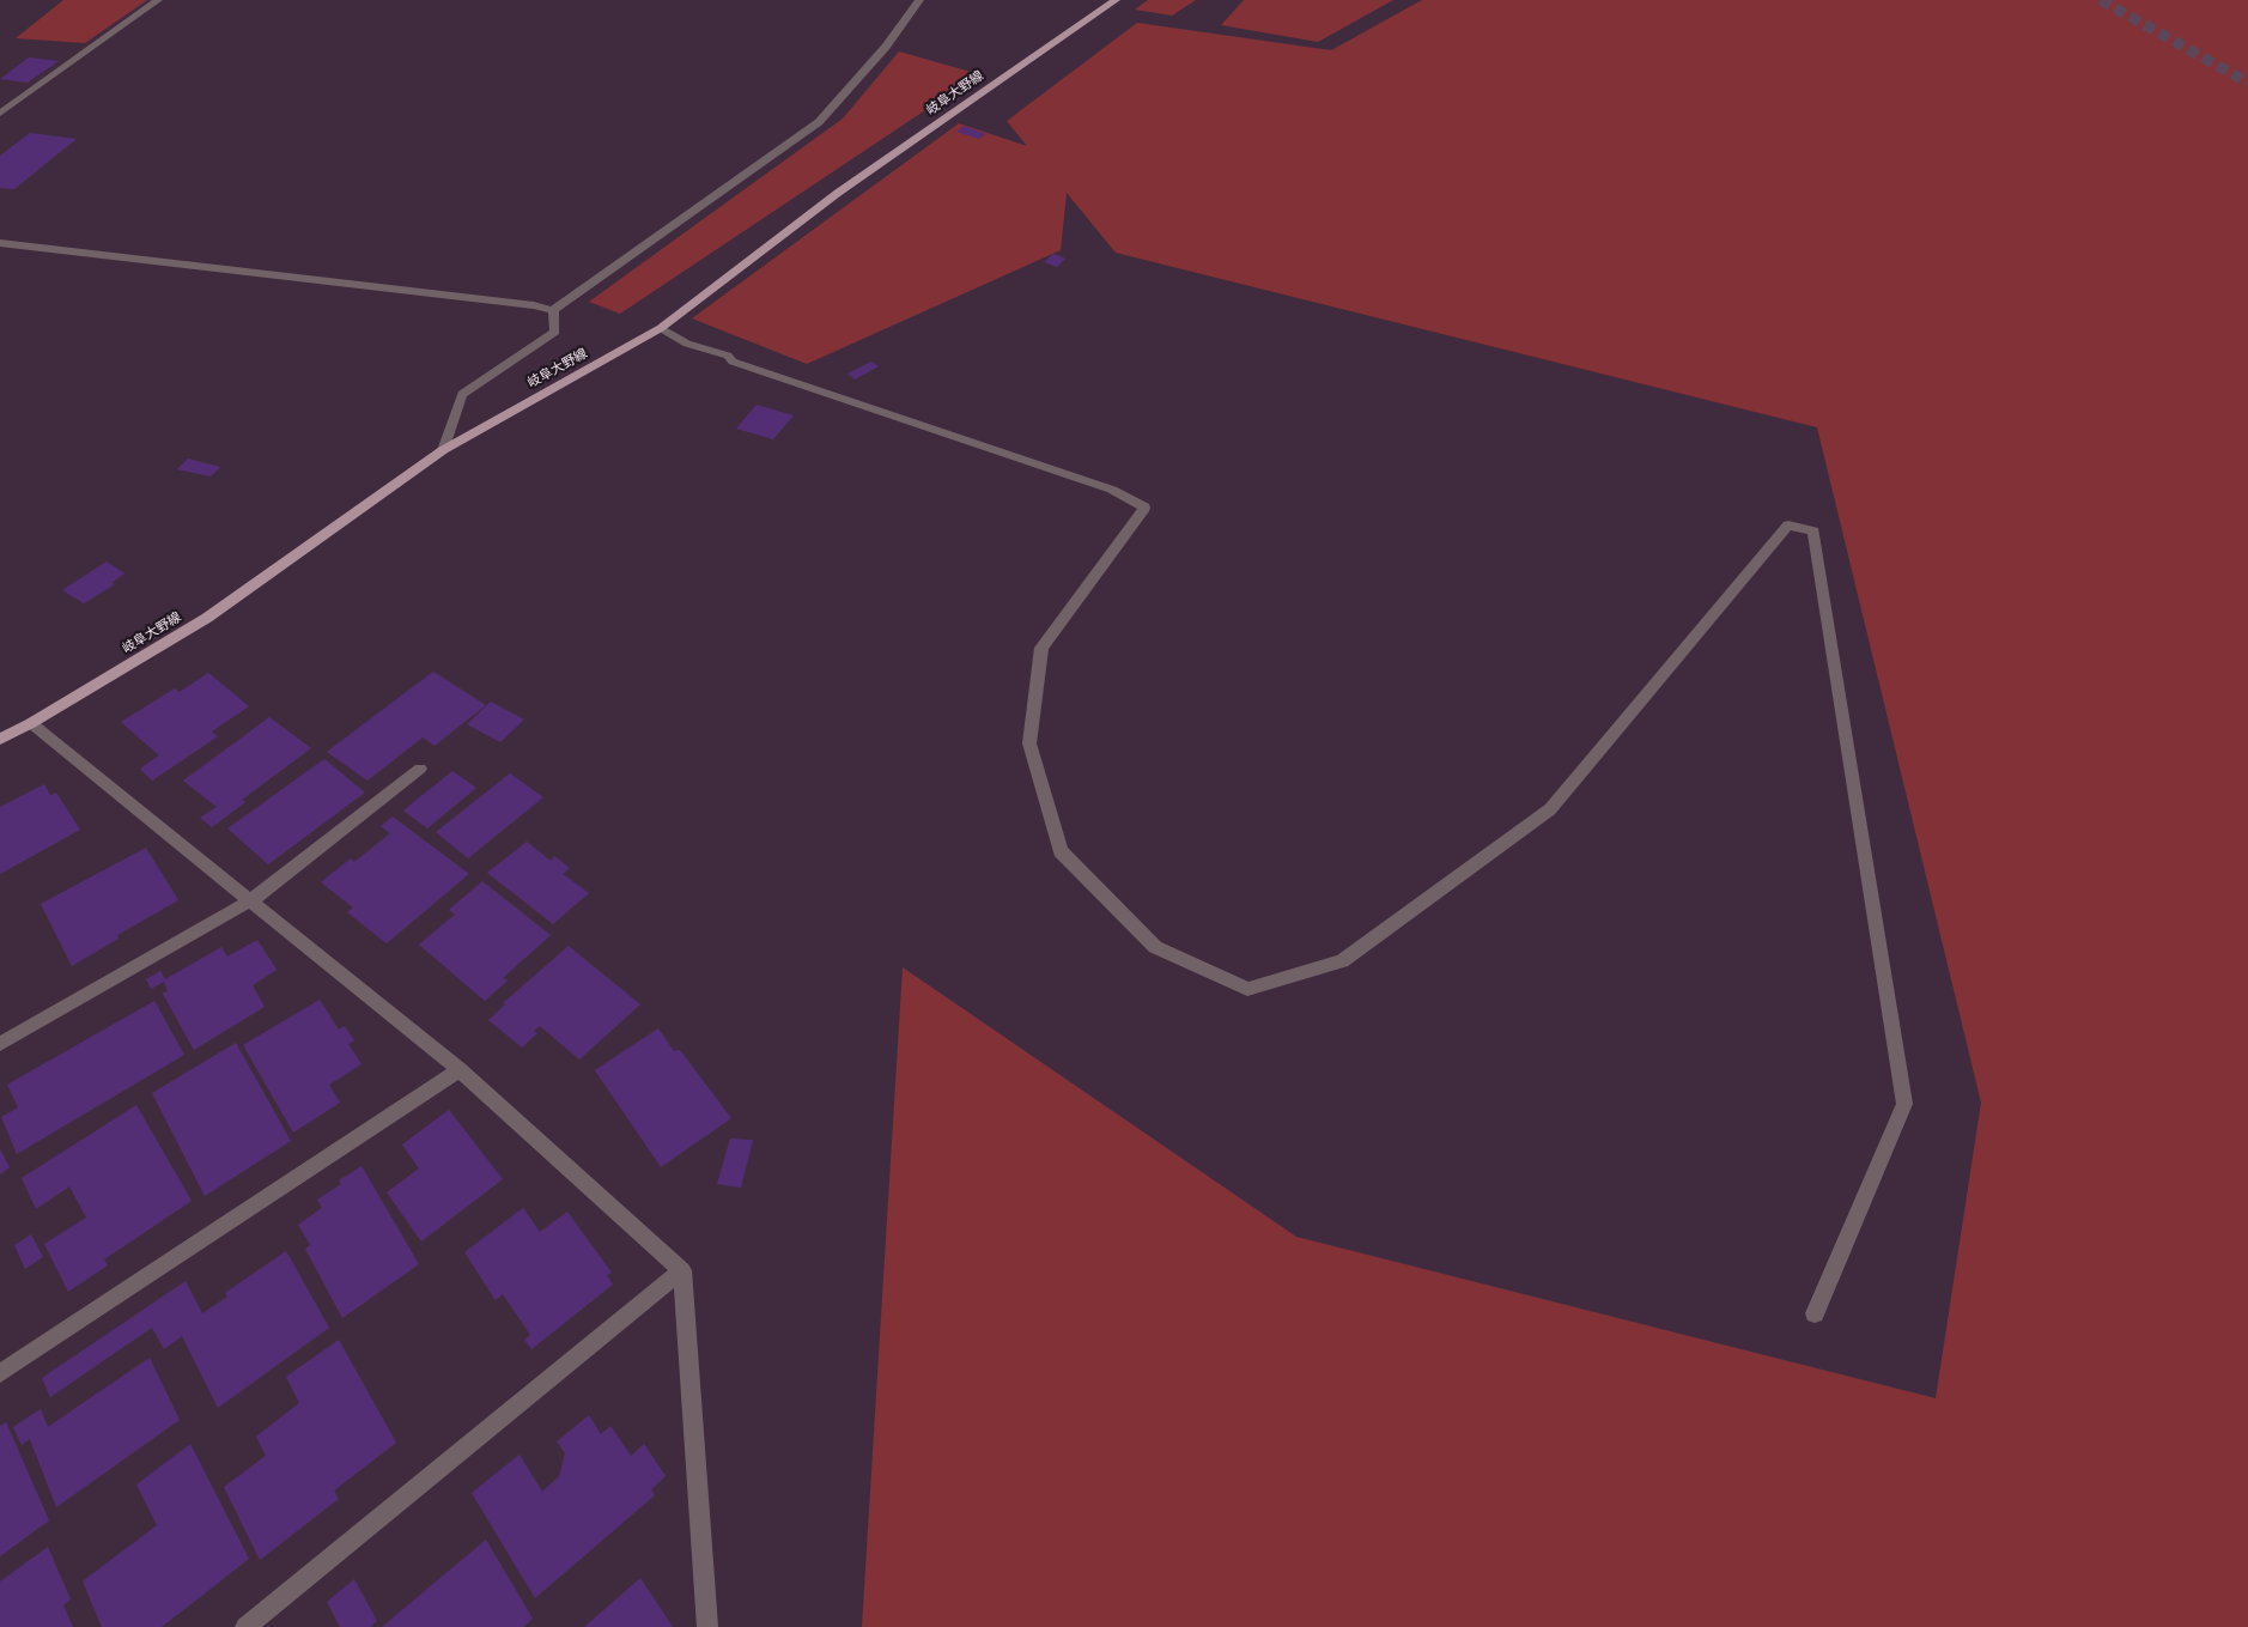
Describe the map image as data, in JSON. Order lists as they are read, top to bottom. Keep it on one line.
{"streets":{"main road":["岐阜大野線"]}}
